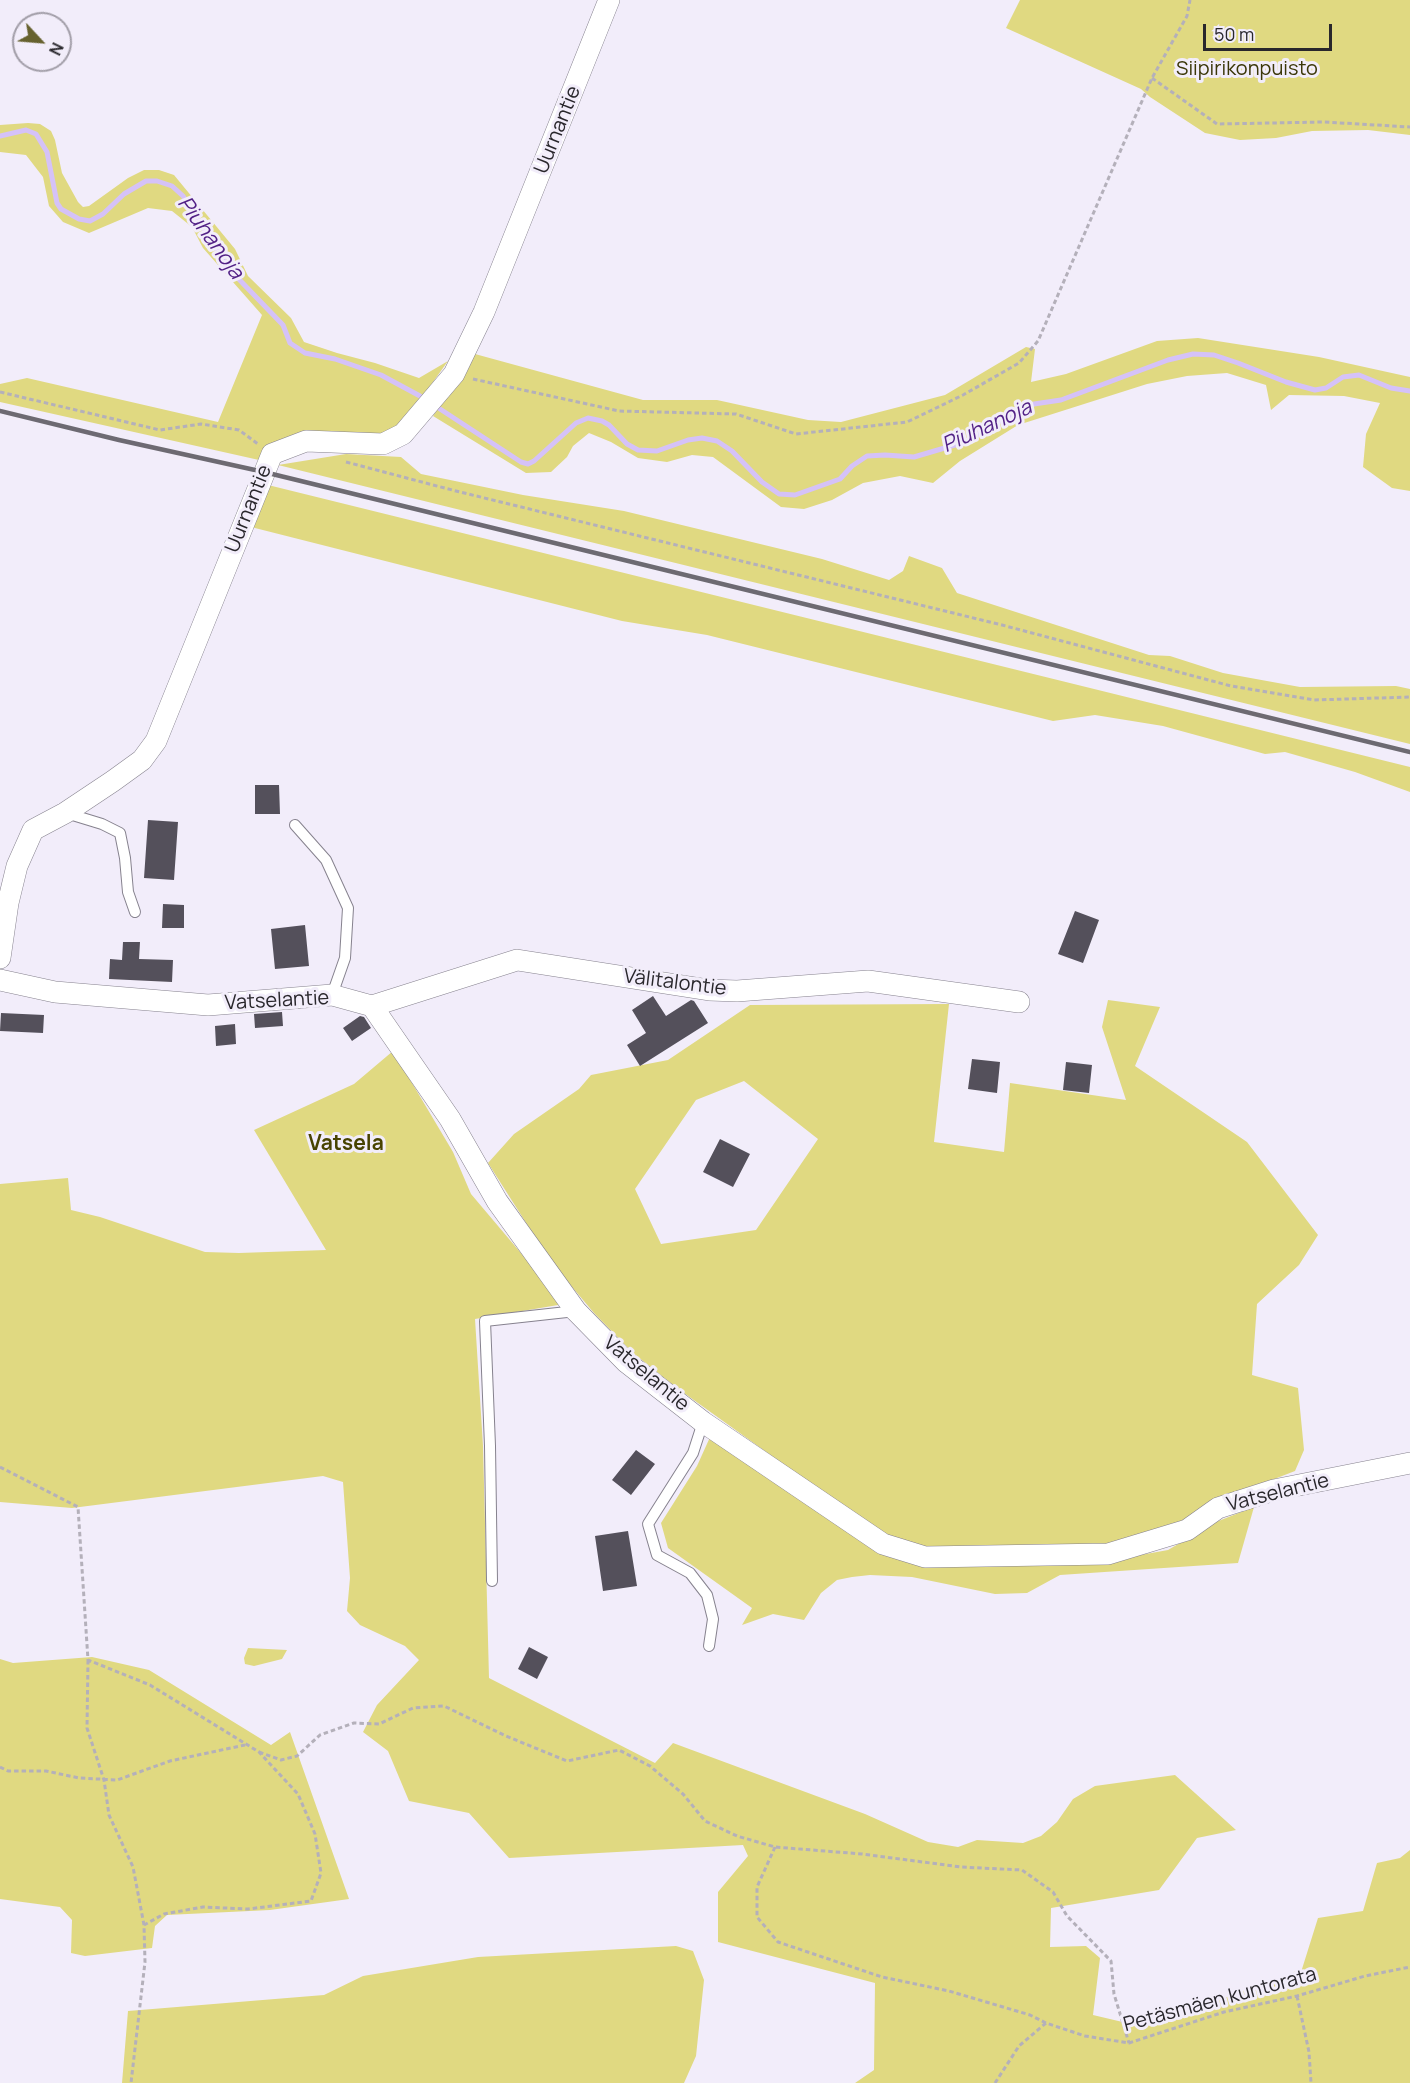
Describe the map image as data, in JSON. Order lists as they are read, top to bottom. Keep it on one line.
{"streets":{"street":["Uurnantie","Välitalontie","Vatselantie"],"path":["Petäsmäen kuntorata"]},"crossings":[["Välitalontie","Vatselantie"]],"districts":["Vatsela"],"water":["Piuhanoja"],"parks":["Siipirikonpuisto"],"scale_bar":"50 m","north":"bottom right"}
